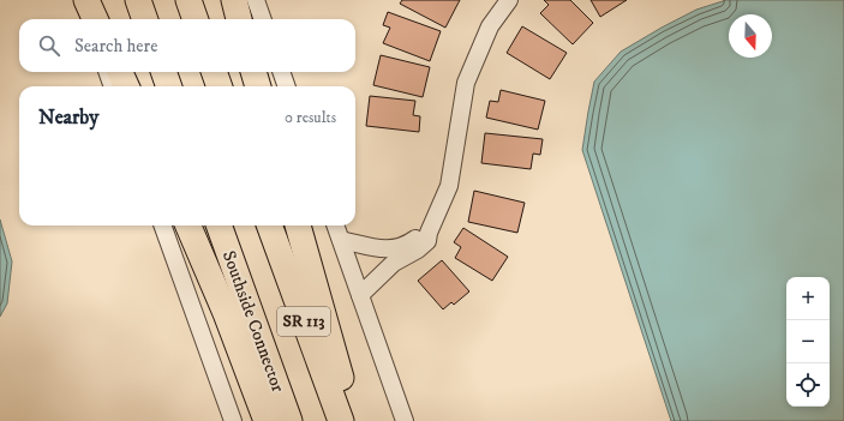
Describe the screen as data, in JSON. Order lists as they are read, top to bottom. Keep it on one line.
{"streets":{"highway":["Southside Connector","SR 113"]},"north":"bottom","page":{"search":"Search here","heading":["Nearby","0 results"],"map_buttons":["+","−"]}}
